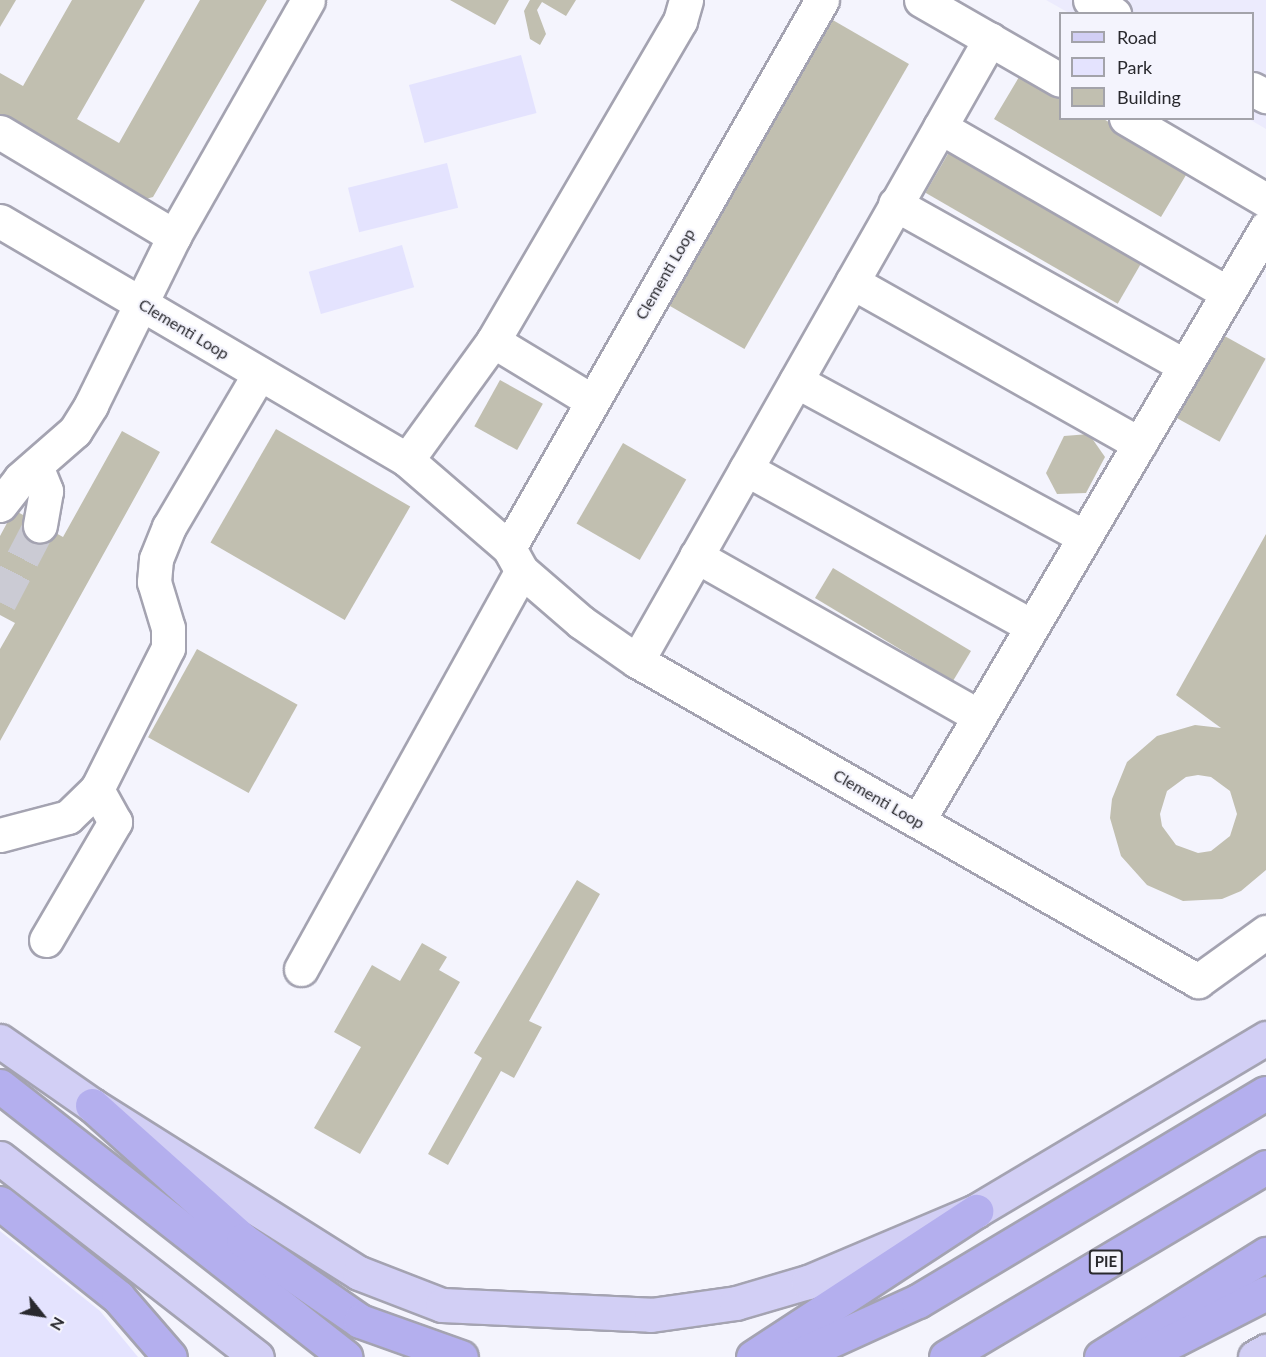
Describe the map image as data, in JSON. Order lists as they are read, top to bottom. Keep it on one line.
{"streets":{"highway":["PIE"],"street":["Clementi Loop"]},"legend":["Road","Park","Building"],"north":"bottom right"}
